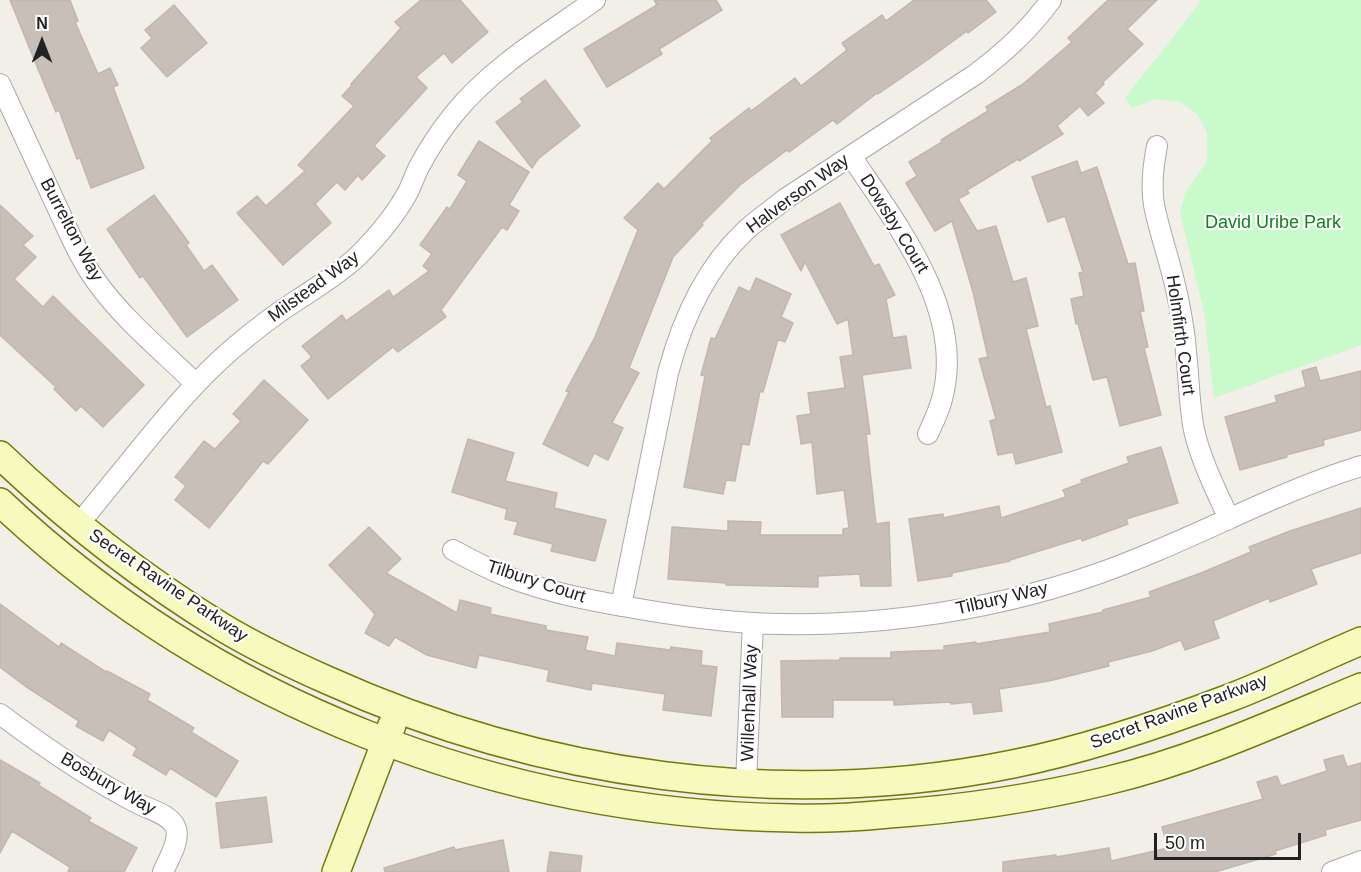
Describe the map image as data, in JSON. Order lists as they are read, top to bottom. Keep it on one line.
{"streets":{"main road":["Secret Ravine Parkway"],"street":["Halverson Way","Dowsby Court","Burrelton Way","Milstead Way","Holmfirth Court","Tilbury Court","Tilbury Way","Willenhall Way","Bosbury Way"]},"crossings":[["Halverson Way","Dowsby Court"],["Halverson Way","Tilbury Court"],["Halverson Way","Tilbury Way"],["Burrelton Way","Milstead Way"],["Milstead Way","Secret Ravine Parkway"],["Holmfirth Court","Tilbury Way"],["Tilbury Court","Tilbury Way"],["Secret Ravine Parkway","Willenhall Way"],["Tilbury Way","Willenhall Way"]],"parks":["David Uribe Park"],"scale_bar":"50 m","north":"top"}
